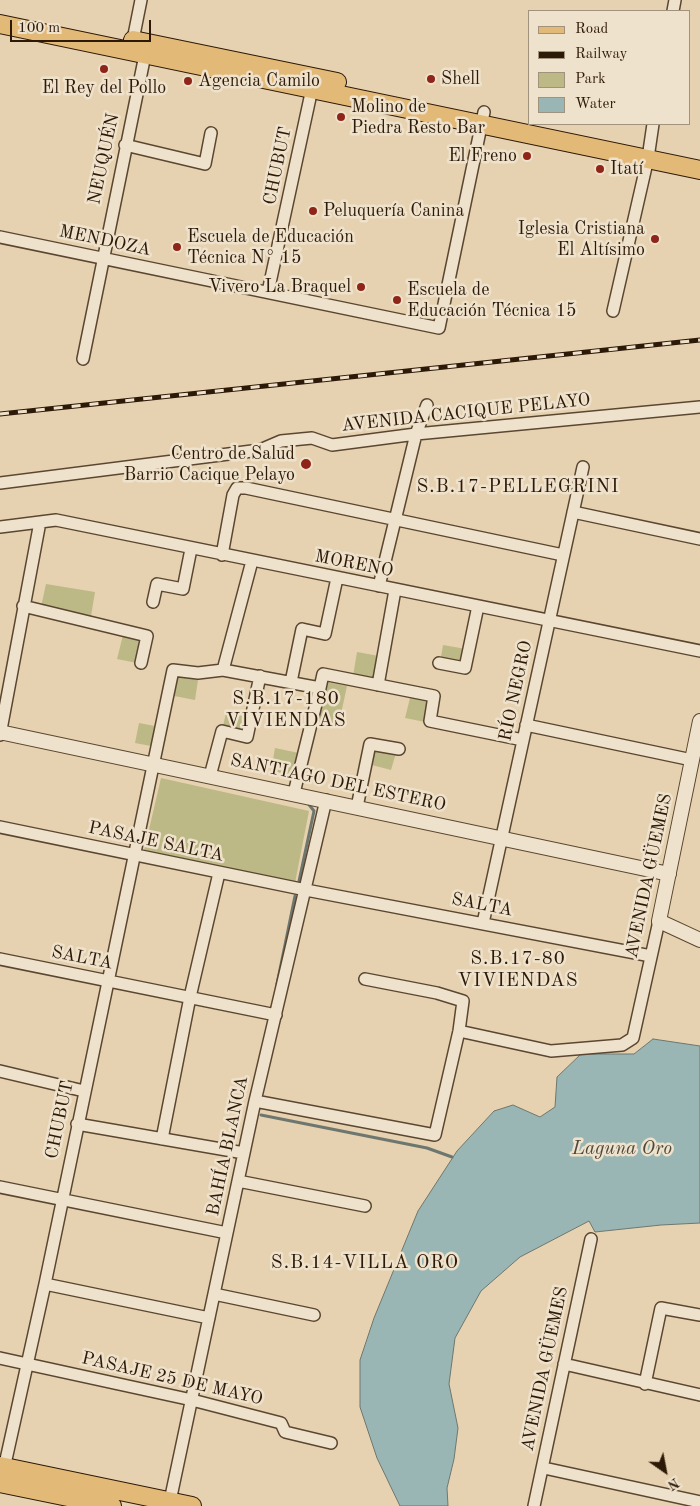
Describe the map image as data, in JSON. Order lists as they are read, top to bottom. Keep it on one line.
{"streets":{"street":["NEUQUÉN","CHUBUT","MENDOZA","AVENIDA CACIQUE PELAYO","MORENO","RÍO NEGRO","SANTIAGO DEL ESTERO","PASAJE SALTA","AVENIDA GÜEMES","SALTA","BAHÍA BLANCA","PASAJE 25 DE MAYO"]},"crossings":[["NEUQUÉN","MENDOZA"],["CHUBUT","MENDOZA"],["CHUBUT","SANTIAGO DEL ESTERO"],["CHUBUT","PASAJE SALTA"],["CHUBUT","SALTA"],["CHUBUT","PASAJE 25 DE MAYO"],["MORENO","RÍO NEGRO"],["RÍO NEGRO","SANTIAGO DEL ESTERO"],["RÍO NEGRO","SALTA"],["SANTIAGO DEL ESTERO","AVENIDA GÜEMES"],["SANTIAGO DEL ESTERO","BAHÍA BLANCA"],["PASAJE SALTA","SALTA"],["PASAJE SALTA","BAHÍA BLANCA"],["AVENIDA GÜEMES","SALTA"],["SALTA","BAHÍA BLANCA"],["BAHÍA BLANCA","PASAJE 25 DE MAYO"]],"districts":["S.B.17-PELLEGRINI","S.B.17-180 VIVIENDAS","S.B.17-80 VIVIENDAS","S.B.14-VILLA ORO"],"water":["Laguna Oro"],"places":["El Rey del Pollo","Shell","Agencia Camilo","Molino de Piedra Resto Bar","El Freno","Itatí","Peluquería Canina","Iglesia Cristiana El Altísimo","Escuela de Educación Técnica N° 15","Vivero La Braquel","Escuela de Educación Técnica 15","Centro de Salud Barrio Cacique Pelayo"],"legend":["Road","Railway","Park","Water"],"scale_bar":"100 m","north":"bottom right"}
